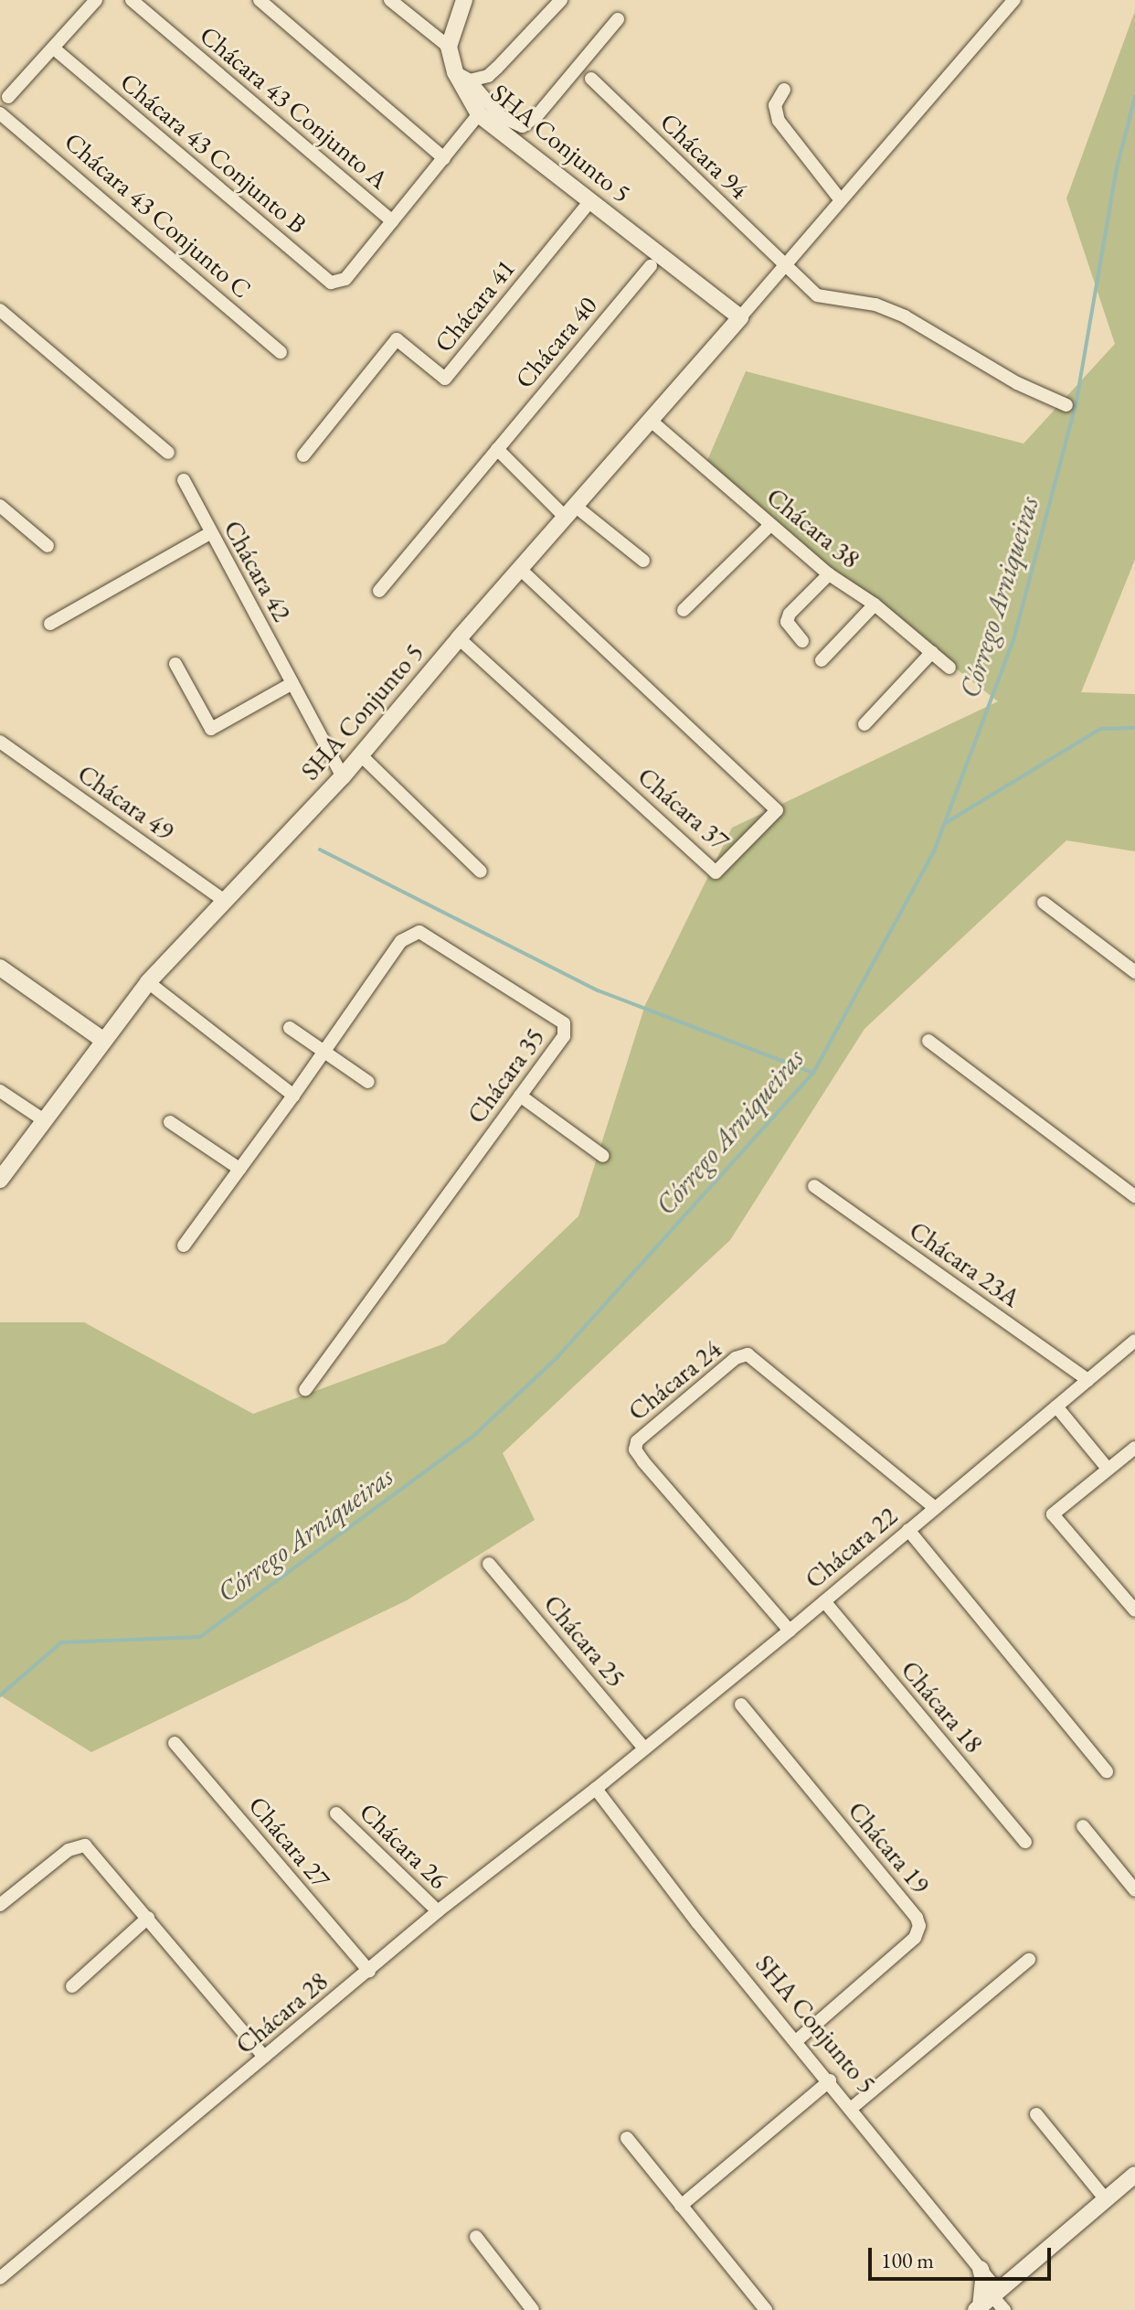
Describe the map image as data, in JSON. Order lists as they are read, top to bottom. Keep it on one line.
{"streets":{"street":["Chácara 43 Conjunto A","SHA Conjunto 5","Chácara 43 Conjunto B","Chácara 94","Chácara 43 Conjunto C","Chácara 41","Chácara 40","Chácara 38","Chácara 42","Chácara 49","Chácara 37","Chácara 35","Chácara 23A","Chácara 24","Chácara 22","Chácara 25","Chácara 18","Chácara 27","Chácara 26","Chácara 19","Chácara 28"]},"crossings":[["Chácara 43 Conjunto A","Chácara 43 Conjunto B"],["SHA Conjunto 5","Chácara 94"],["SHA Conjunto 5","Chácara 41"],["SHA Conjunto 5","Chácara 38"],["SHA Conjunto 5","Chácara 42"],["SHA Conjunto 5","Chácara 49"],["SHA Conjunto 5","Chácara 37"],["SHA Conjunto 5","Chácara 22"],["SHA Conjunto 5","Chácara 19"],["SHA Conjunto 5","Chácara 28"],["Chácara 23A","Chácara 22"],["Chácara 24","Chácara 22"],["Chácara 22","Chácara 25"],["Chácara 22","Chácara 18"],["Chácara 22","Chácara 28"],["Chácara 27","Chácara 28"],["Chácara 26","Chácara 28"]],"water":["Córrego Arniqueiras"],"scale_bar":"100 m"}
